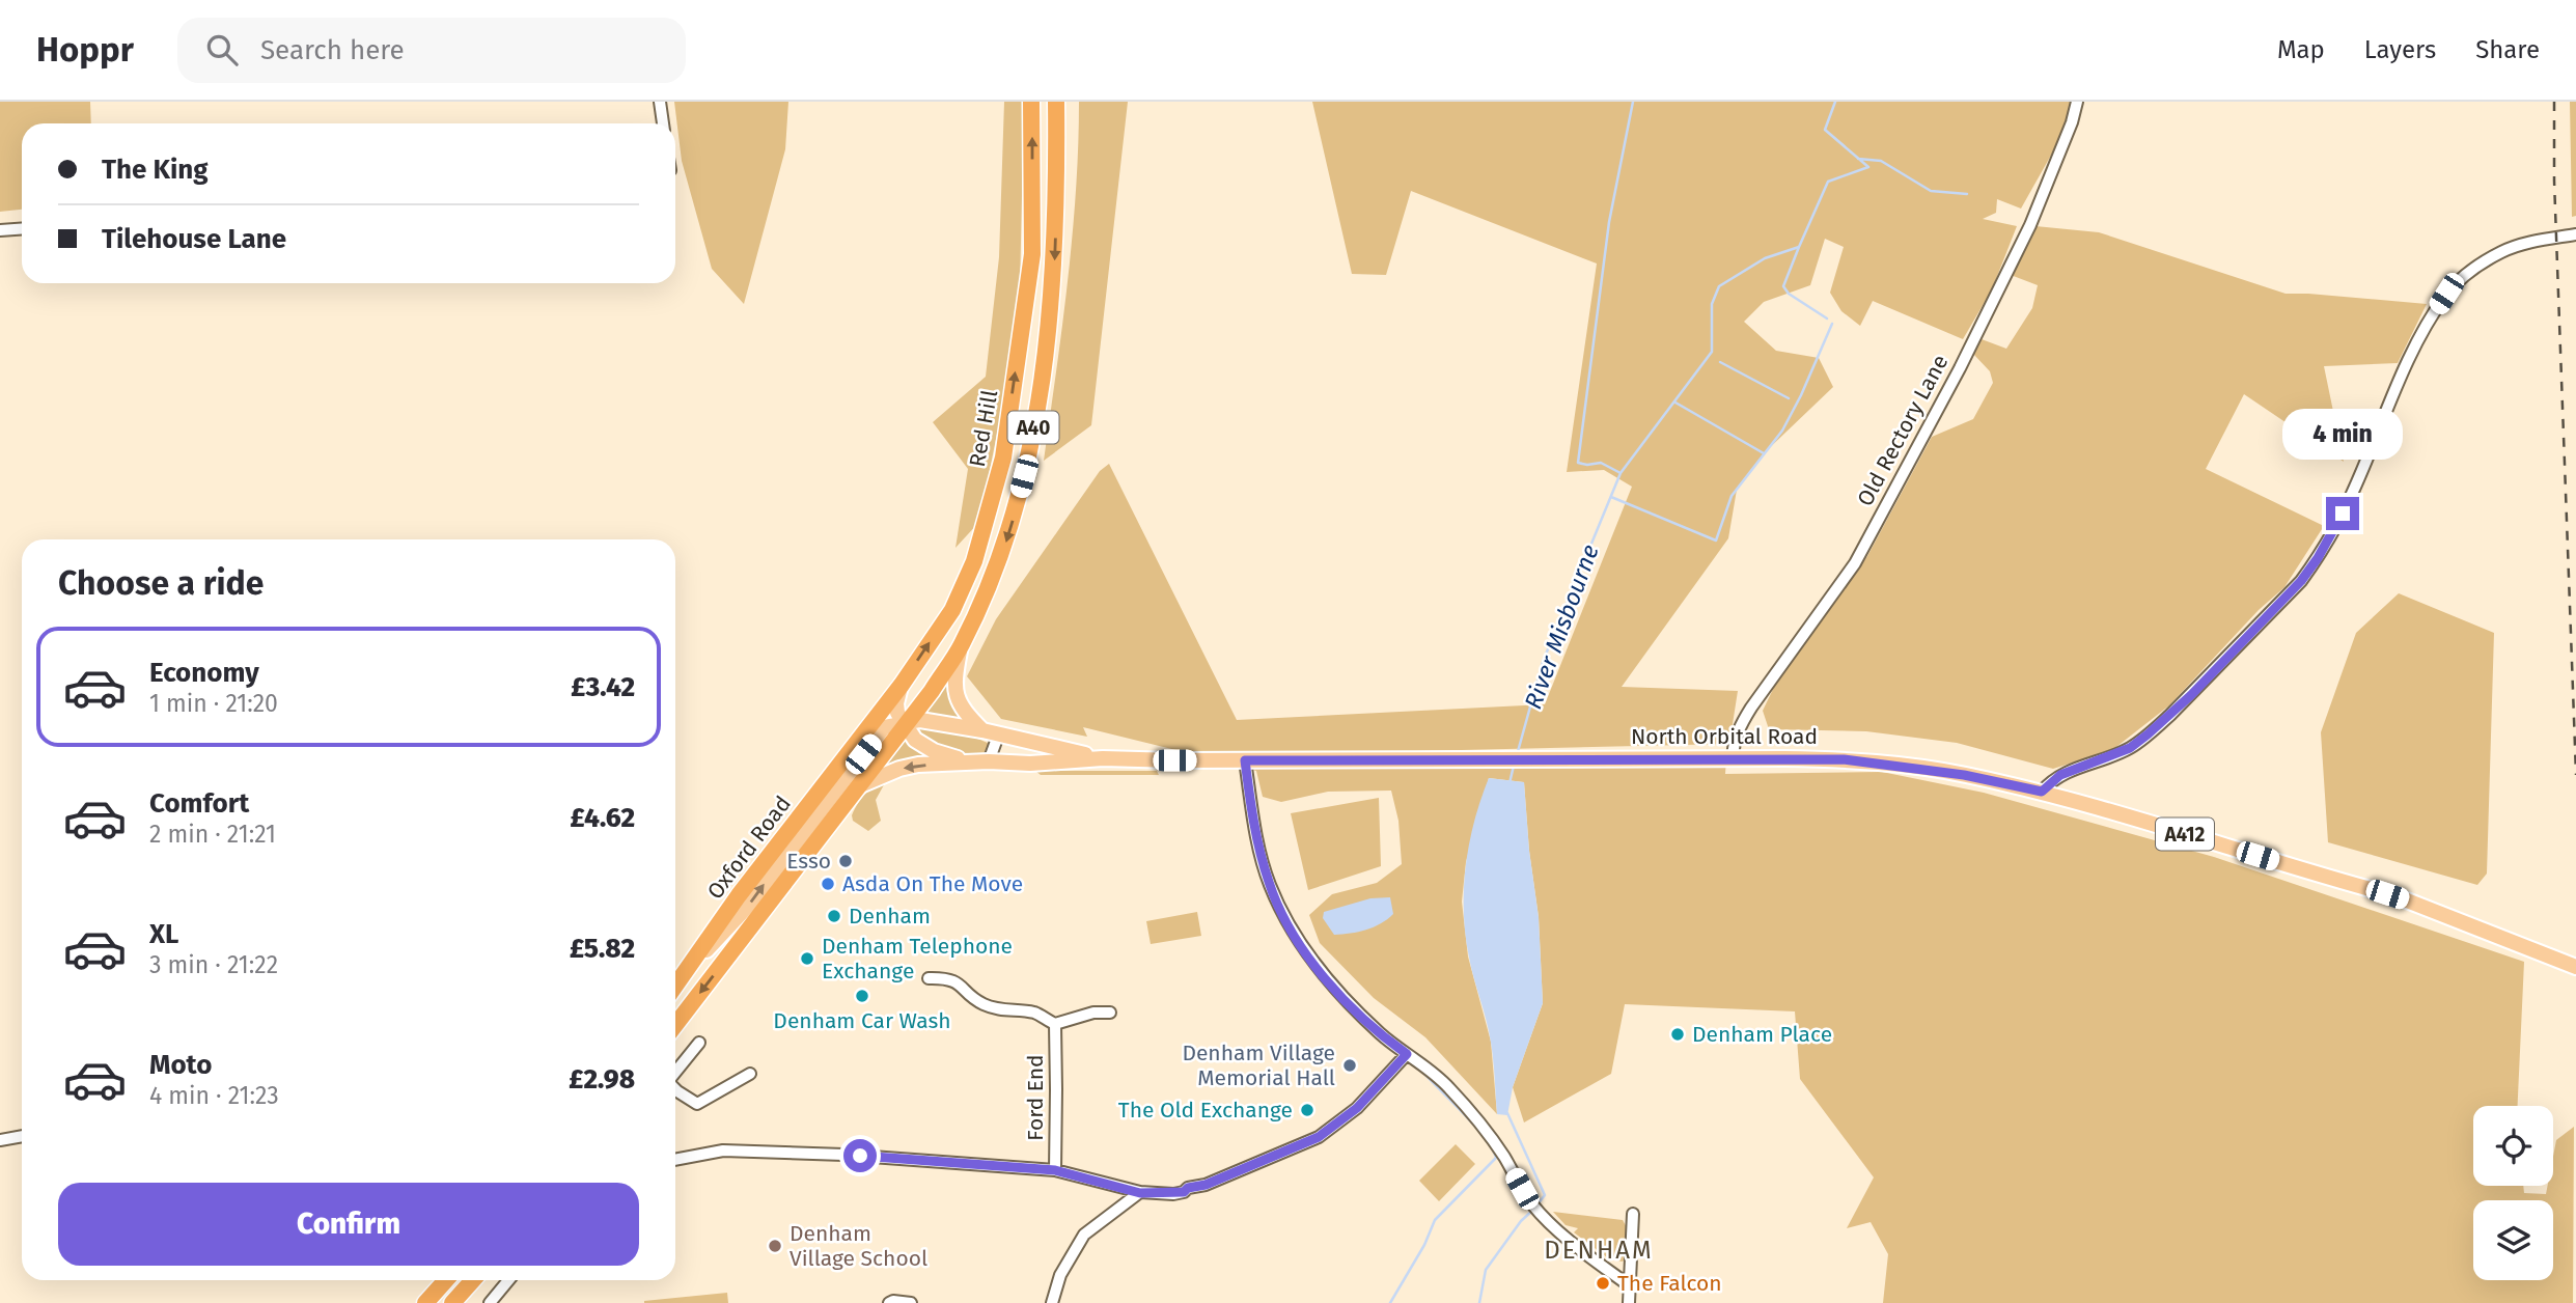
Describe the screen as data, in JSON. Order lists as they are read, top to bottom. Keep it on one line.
{"streets":{"highway":["A40","Red Hill","Oxford Road"],"main road":["North Orbital Road","A412"],"street":["Old Rectory Lane","Ford End"]},"crossings":[["A40","North Orbital Road"],["Red Hill","Oxford Road"],["Old Rectory Lane","North Orbital Road"]],"districts":["DENHAM"],"water":["River Misbourne"],"places":["Esso","Asda On The Move","Denham","Denham Telephone Exchange","Denham Car Wash","Denham Place","Denham Village Memorial Hall","The Old Exchange","Denham Village School","The Falcon"],"page":{"header":"Hoppr","search":"Search here","nav":["Map","Layers","Share"],"banner":["The King","Tilehouse Lane"],"bubble":"4 min","heading":"Choose a ride","list":[{"name":"Economy","note":"1 min · 21:20","value":"£3.42"},{"name":"Comfort","note":"2 min · 21:21","value":"£4.62"},{"name":"XL","note":"3 min · 21:22","value":"£5.82"},{"name":"Moto","note":"4 min · 21:23","value":"£2.98"}],"buttons":"Confirm"}}
